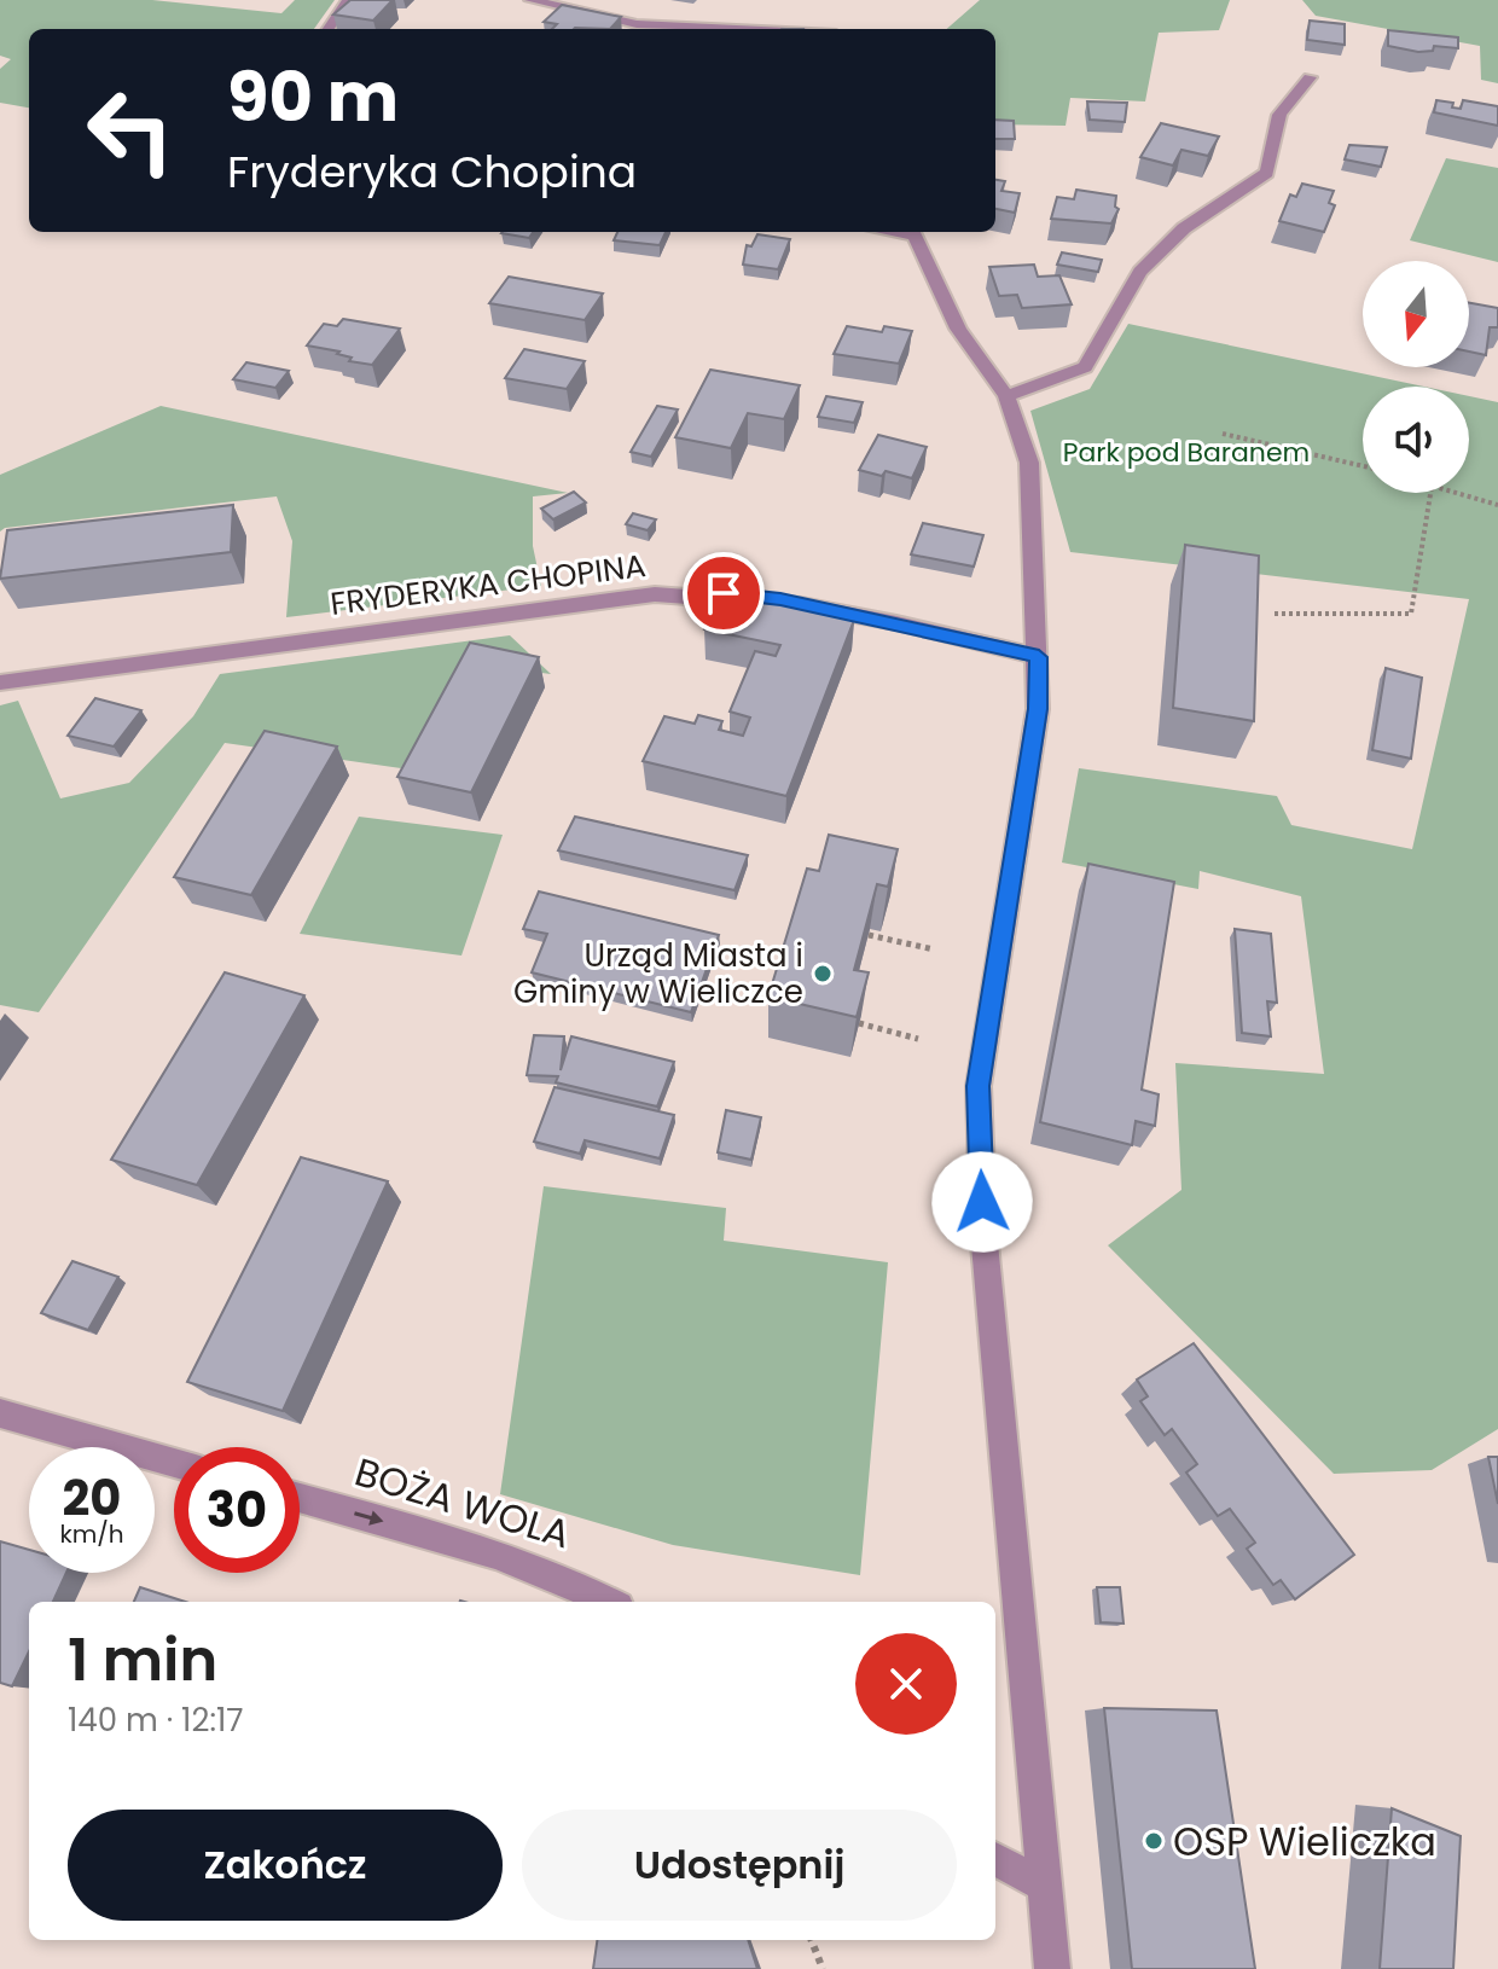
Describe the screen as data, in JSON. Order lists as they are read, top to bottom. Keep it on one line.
{"streets":{"street":["FRYDERYKA CHOPINA","BOŻA WOLA"]},"one_way":["BOŻA WOLA"],"parks":["Park pod Baranem"],"places":["Urząd Miasta i Gminy w Wieliczce","OSP Wieliczka"],"north":"bottom","page":{"turn":["90 m","Fryderyka Chopina"],"speed":"20 km/h","limit":"30","heading":["1 min","140 m · 12:17"],"buttons":["Zakończ","Udostępnij"]}}
